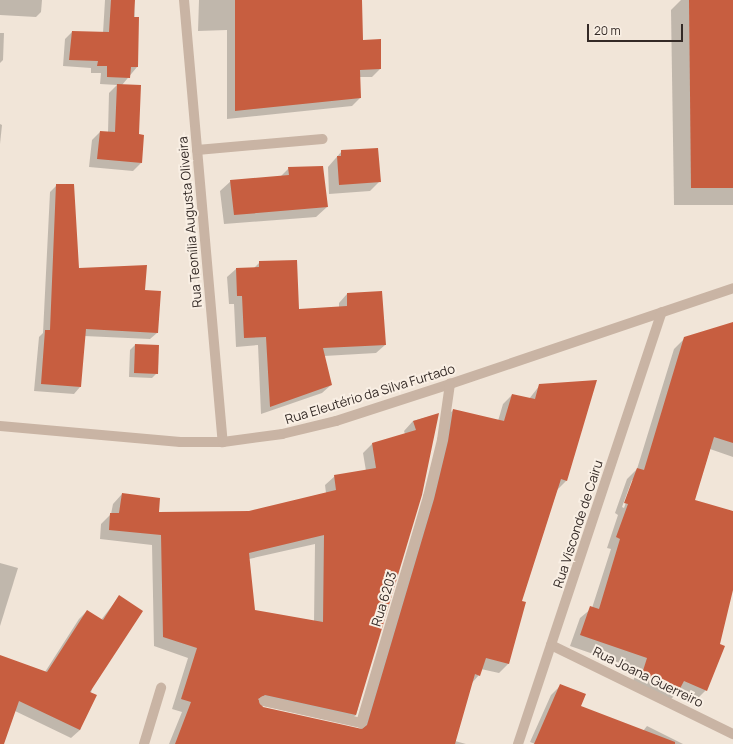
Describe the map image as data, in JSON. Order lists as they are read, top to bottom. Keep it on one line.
{"streets":{"street":["Rua Teonília Augusta Oliveira","Rua Eleutério da Silva Furtado","Rua Visconde de Cairu","Rua 6203","Rua Joana Guerreiro"]},"crossings":[["Rua Teonília Augusta Oliveira","Rua Eleutério da Silva Furtado"],["Rua Eleutério da Silva Furtado","Rua Visconde de Cairu"],["Rua Eleutério da Silva Furtado","Rua 6203"],["Rua Visconde de Cairu","Rua Joana Guerreiro"]],"scale_bar":"20 m"}
